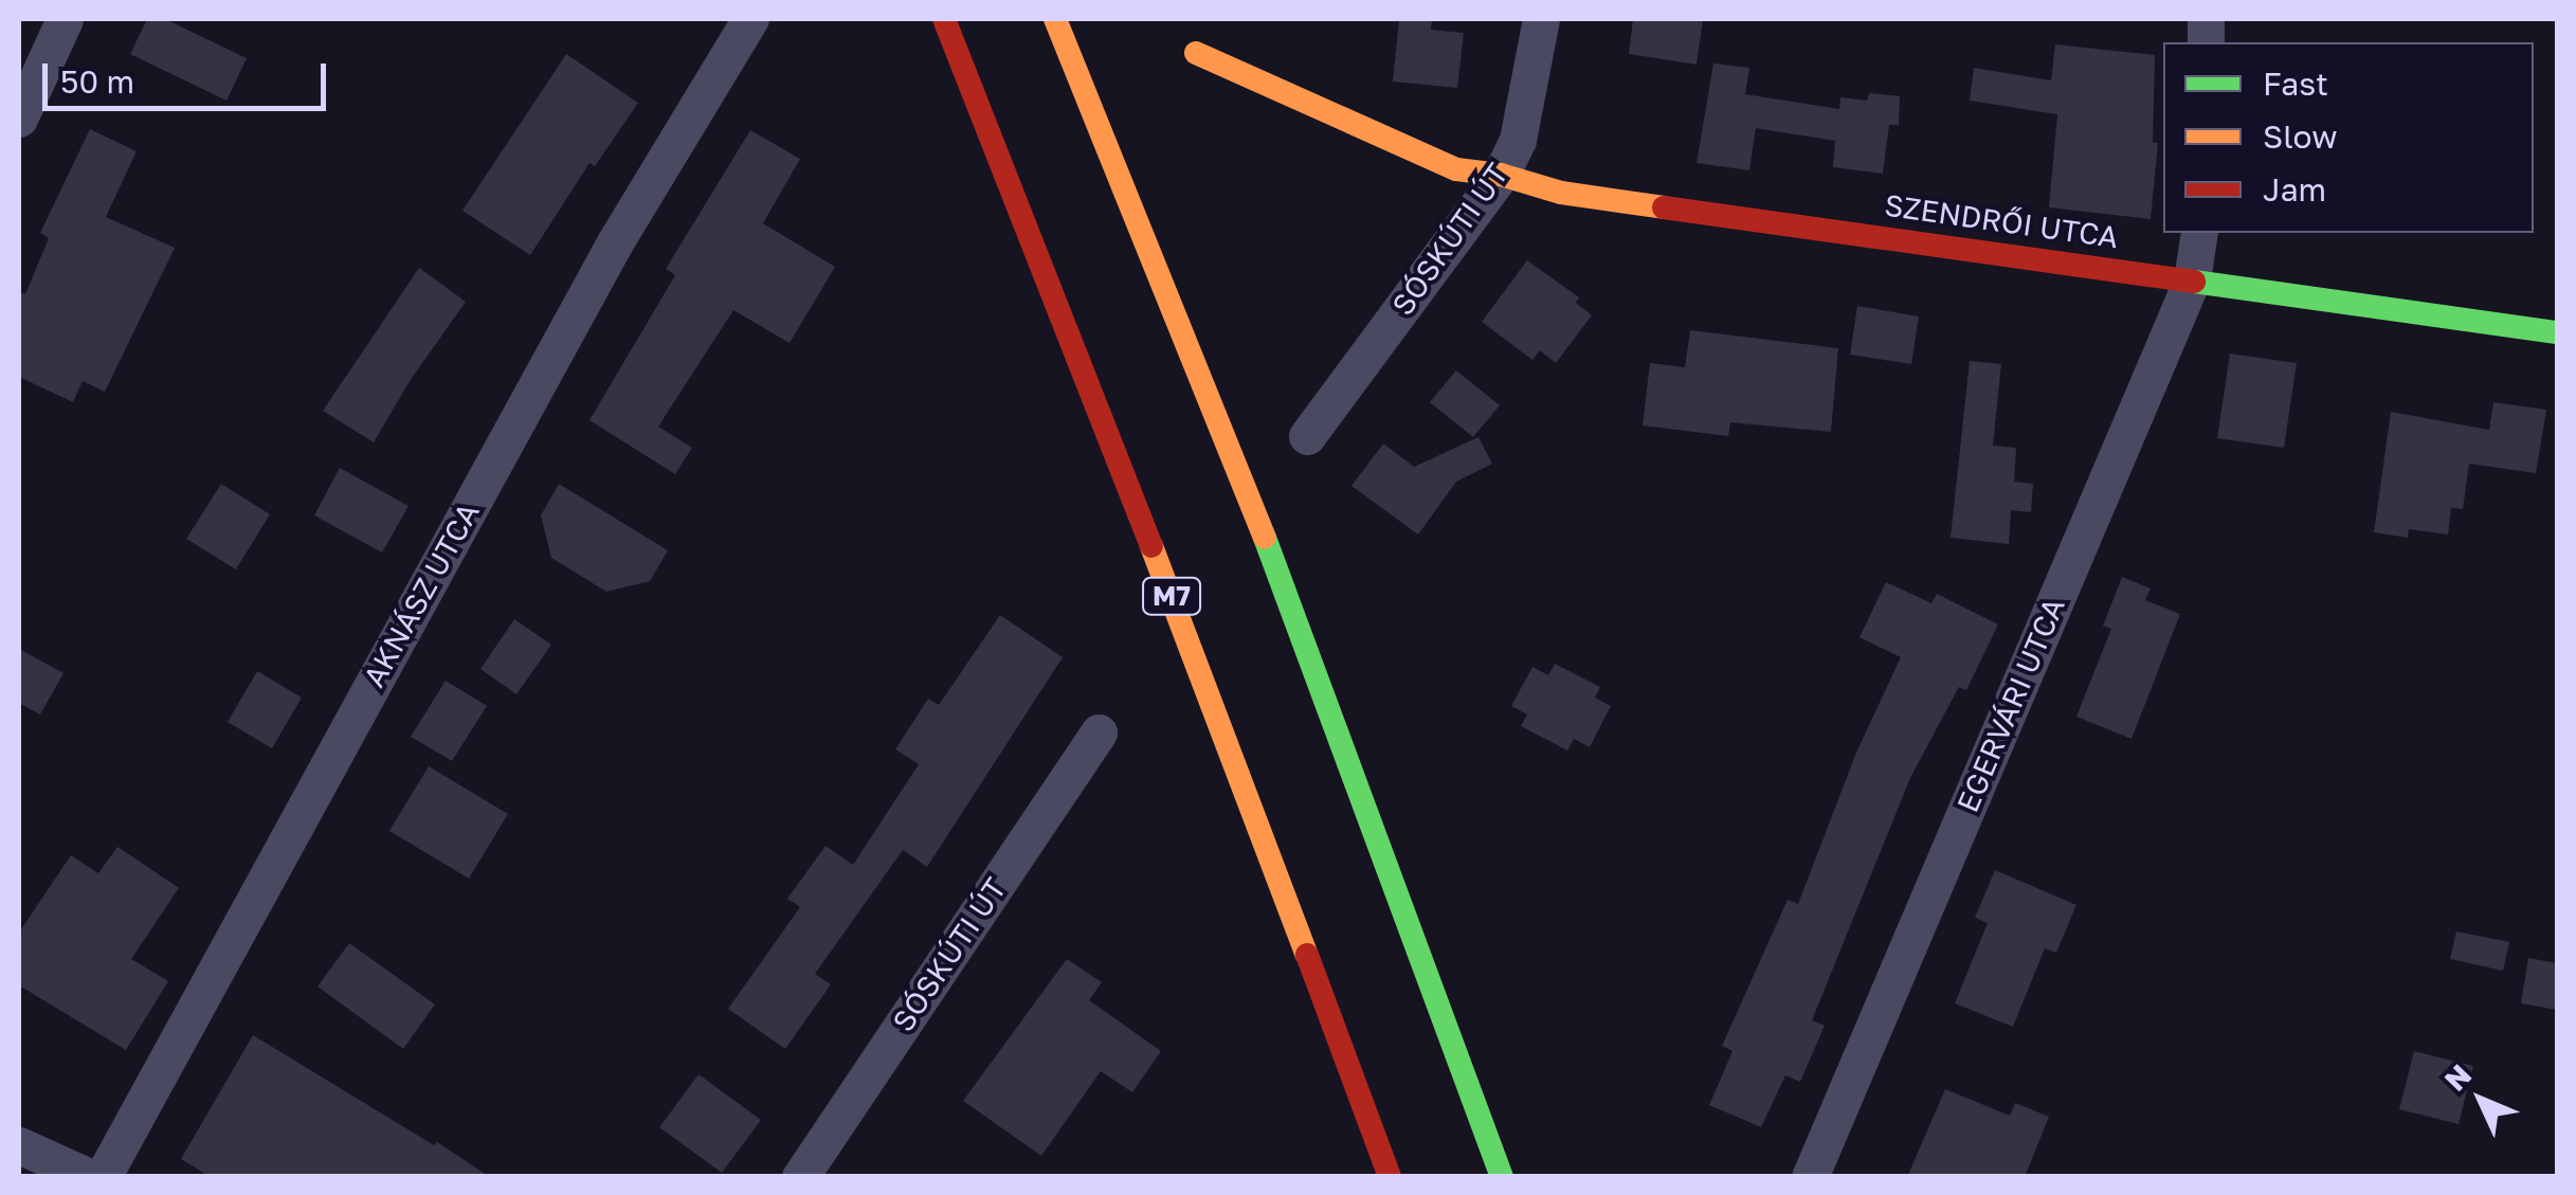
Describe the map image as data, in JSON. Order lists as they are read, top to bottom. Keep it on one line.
{"streets":{"main road":["SZENDRŐI UTCA","M7"],"street":["SÓSKÚTI ÚT","AKNÁSZ UTCA","EGERVÁRI UTCA"]},"crossings":[["SZENDRŐI UTCA","SÓSKÚTI ÚT"],["SZENDRŐI UTCA","EGERVÁRI UTCA"]],"legend":["Fast","Slow","Jam"],"scale_bar":"50 m","north":"top left"}
